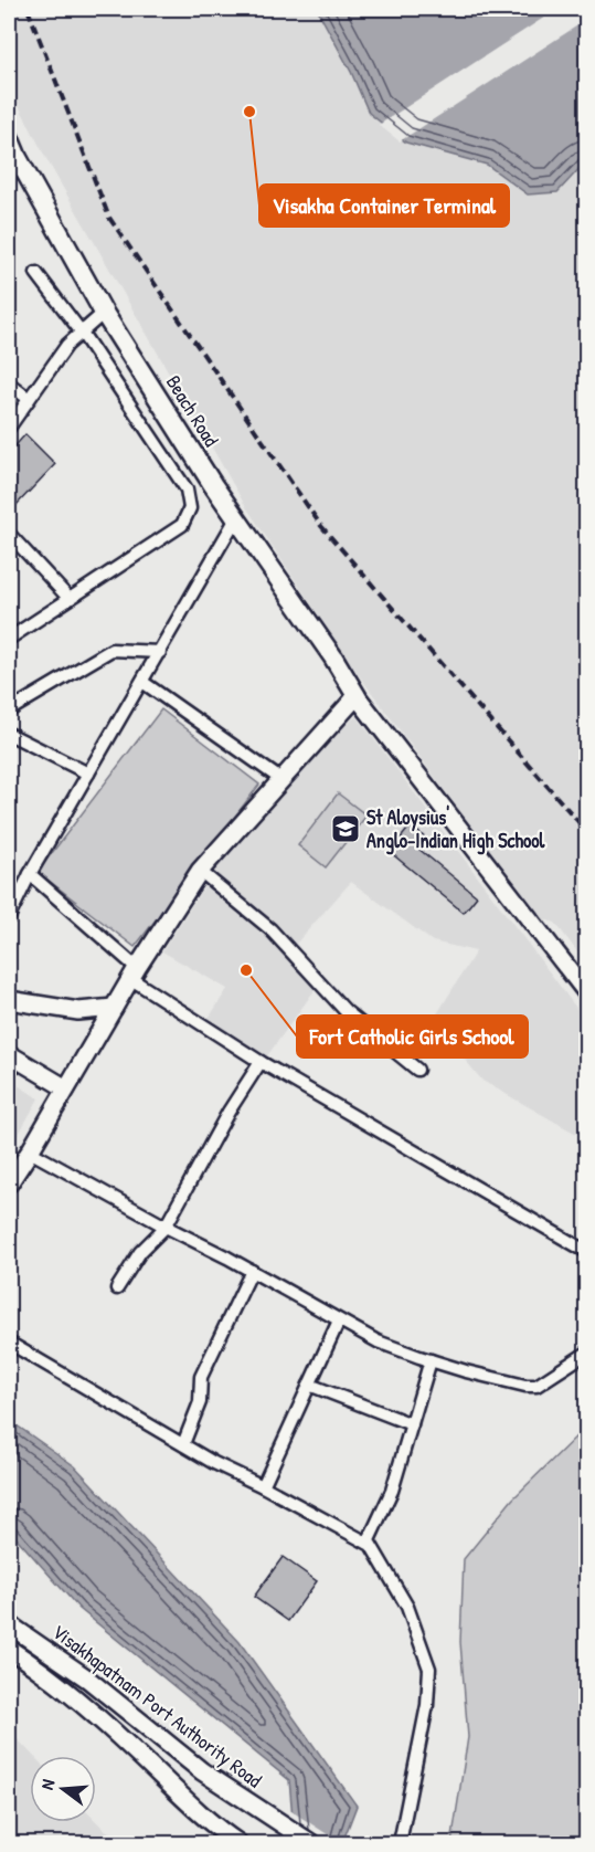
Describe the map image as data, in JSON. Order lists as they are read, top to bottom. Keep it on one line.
{"streets":{"main road":["Beach Road","Visakhapatnam Port Authority Road"]},"places":{"other":["Visakha Container Terminal","Fort Catholic Girls School"],"school or university":["St Aloysius' Anglo-Indian High School"]},"north":"left"}
